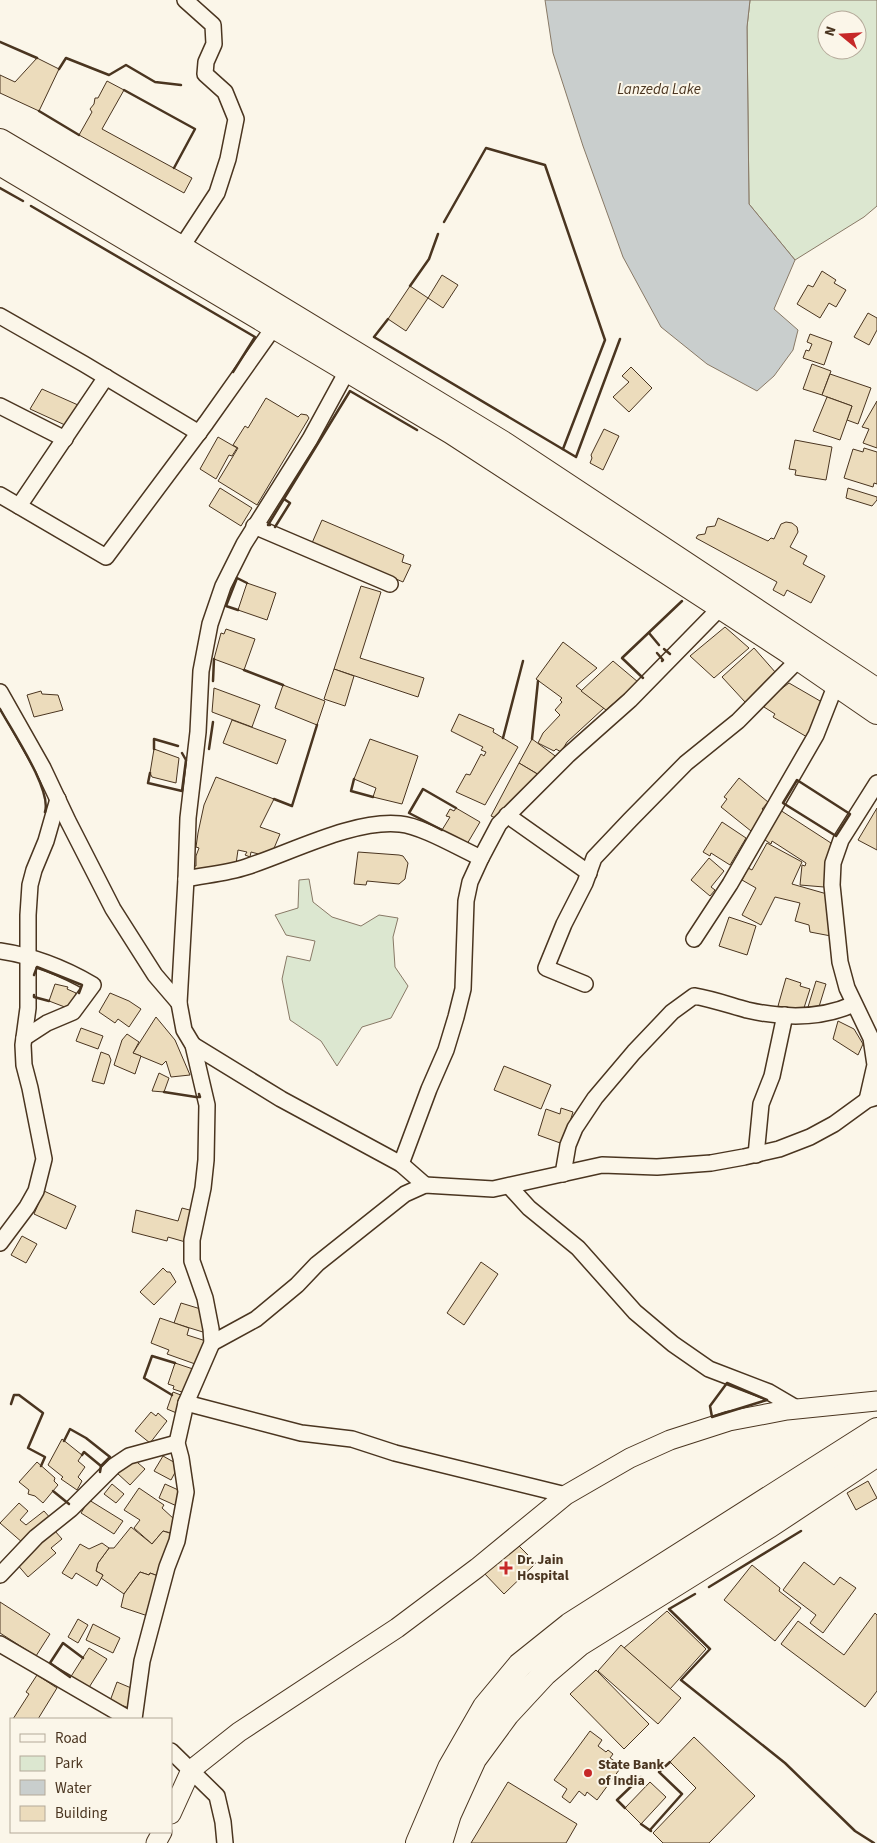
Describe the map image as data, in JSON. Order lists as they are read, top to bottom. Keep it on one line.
{"water":["Lanzeda Lake"],"places":{"health":["Dr. Jain Hospital"],"other":["State Bank of India"]},"legend":["Road","Park","Water","Building"],"north":"left"}
